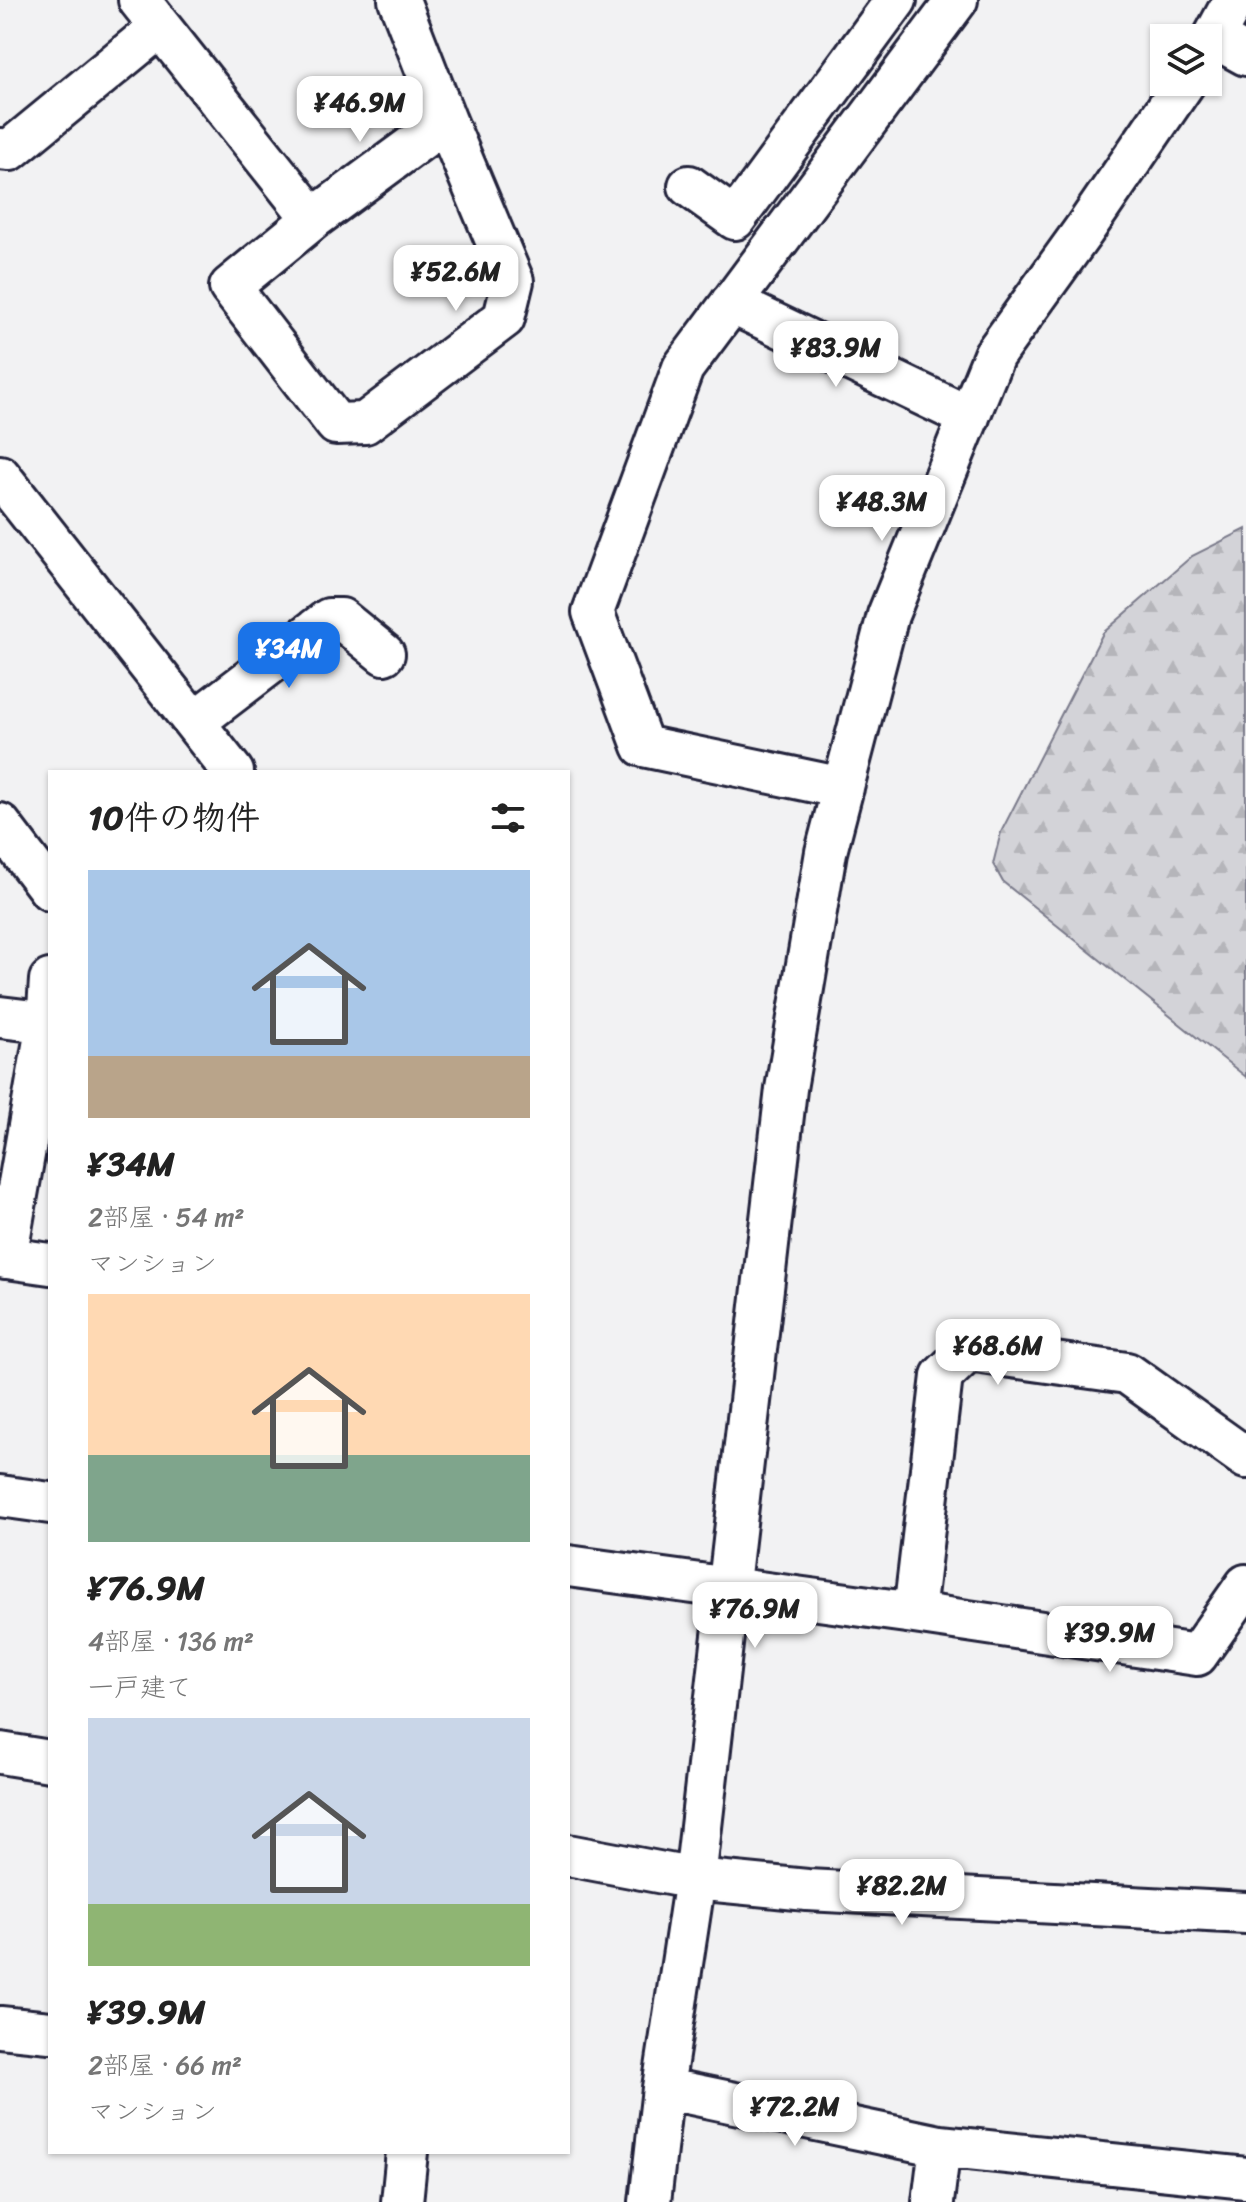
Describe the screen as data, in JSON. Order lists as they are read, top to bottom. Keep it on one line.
{"page":{"price":["¥46.9M","¥52.6M","¥83.9M","¥48.3M","¥34M","¥68.6M","¥76.9M","¥39.9M","¥82.2M","¥72.2M"],"heading":"10件の物件","list":[{"name":"¥34M","note":"2部屋 · 54 m² · マンション"},{"name":"¥76.9M","note":"4部屋 · 136 m² · 一戸建て"},{"name":"¥39.9M","note":"2部屋 · 66 m² · マンション"}]}}
